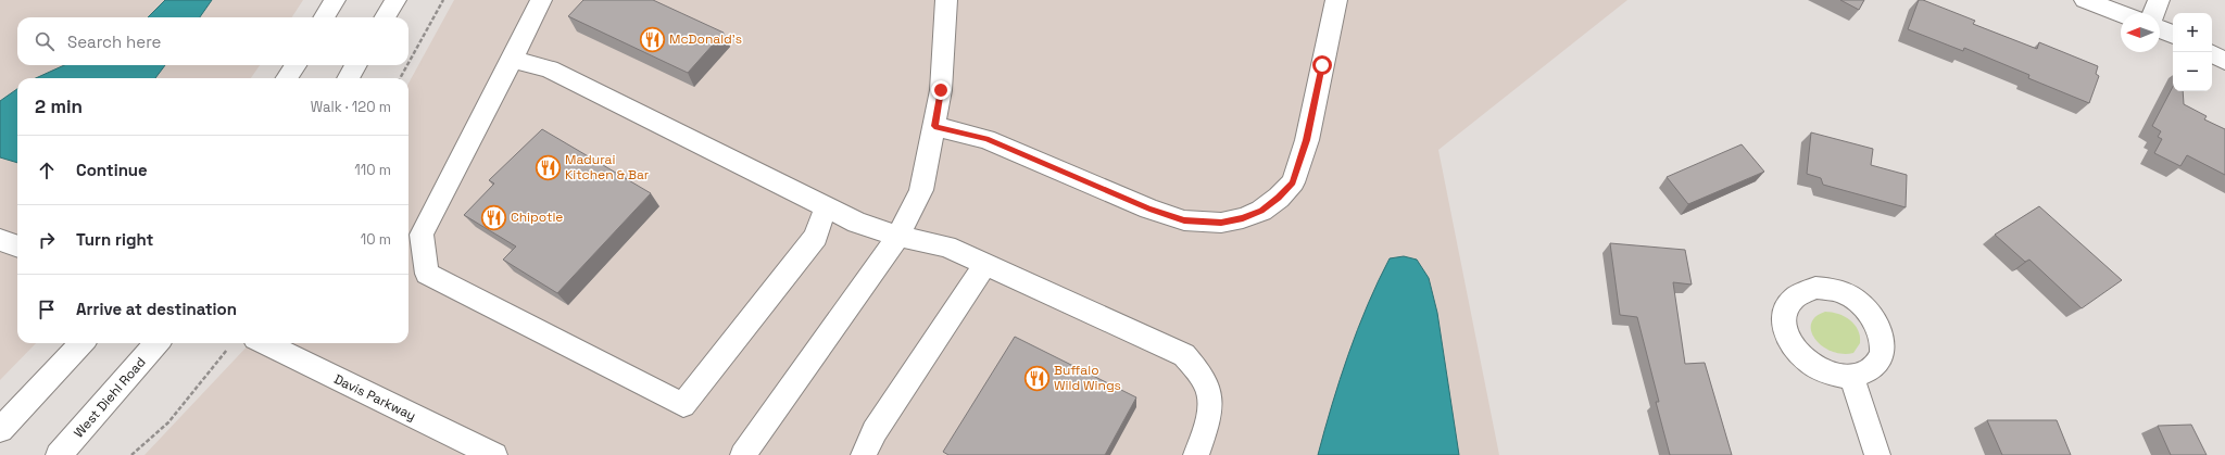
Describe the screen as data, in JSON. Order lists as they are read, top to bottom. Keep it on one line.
{"streets":{"street":["West Diehl Road","Davis Parkway"]},"places":{"restaurant":["McDonald's","Madurai Kitchen & Bar","Chipotle","Buffalo Wild Wings"]},"north":"left","page":{"map_buttons":["+","−"],"search":"Search here","heading":["2 min","Walk · 120 m"],"list":[["Continue","110 m"],["Turn right","10 m"],"Arrive at destination"]}}
